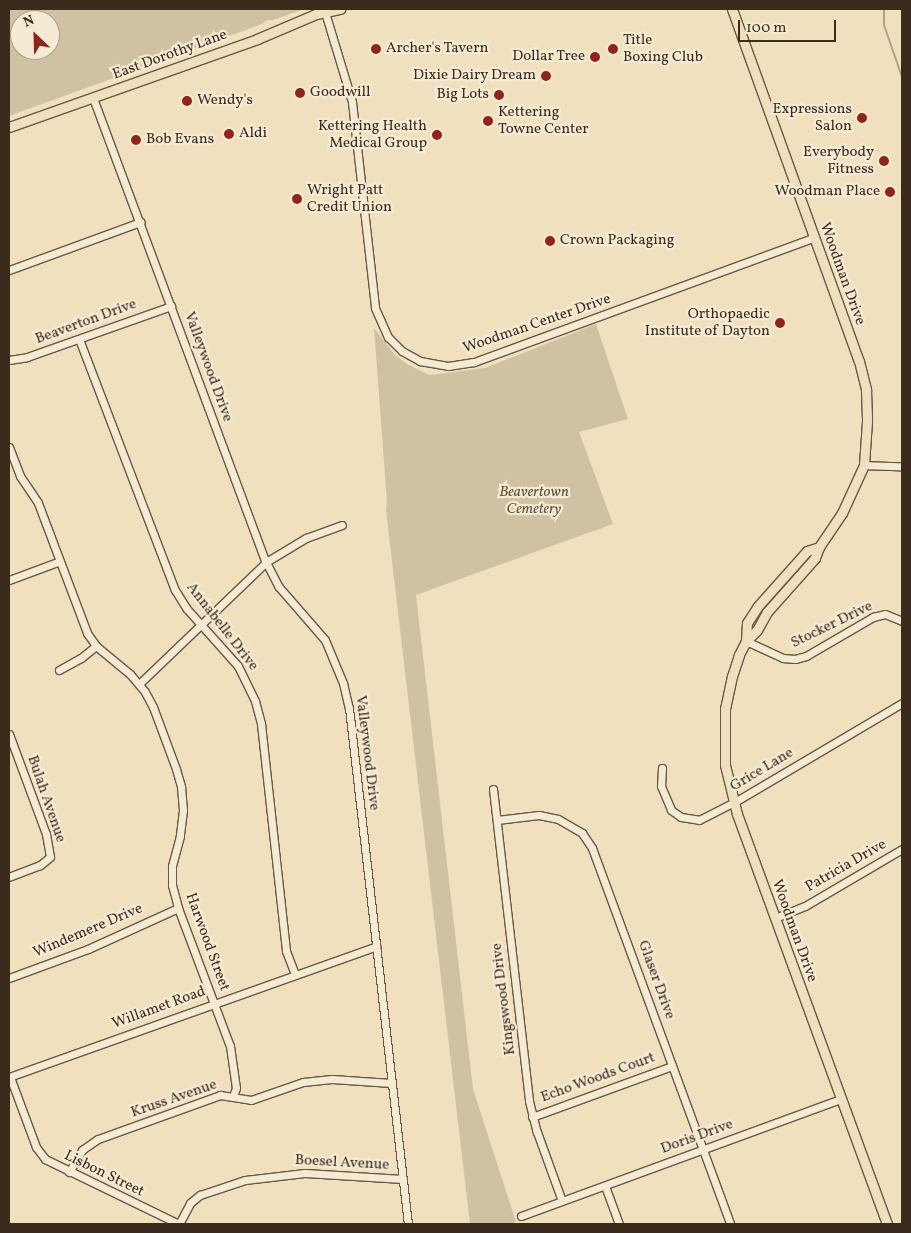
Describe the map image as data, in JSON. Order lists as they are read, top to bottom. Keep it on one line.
{"streets":{"main road":["East Dorothy Lane","Woodman Drive"],"street":["Beaverton Drive","Woodman Center Drive","Valleywood Drive","Stocker Drive","Annabelle Drive","Grice Lane","Bulah Avenue","Patricia Drive","Windemere Drive","Harwood Street","Glaser Drive","Kingswood Drive","Willamet Road","Echo Woods Court","Kruss Avenue","Doris Drive","Boesel Avenue","Lisbon Street"]},"crossings":[["East Dorothy Lane","Woodman Center Drive"],["East Dorothy Lane","Valleywood Drive"],["Woodman Drive","Woodman Center Drive"],["Woodman Drive","Stocker Drive"],["Woodman Drive","Grice Lane"],["Woodman Drive","Patricia Drive"],["Woodman Drive","Doris Drive"],["Beaverton Drive","Valleywood Drive"],["Beaverton Drive","Annabelle Drive"],["Valleywood Drive","Willamet Road"],["Valleywood Drive","Kruss Avenue"],["Valleywood Drive","Boesel Avenue"],["Annabelle Drive","Willamet Road"],["Windemere Drive","Harwood Street"],["Harwood Street","Willamet Road"],["Harwood Street","Kruss Avenue"],["Glaser Drive","Kingswood Drive"],["Glaser Drive","Echo Woods Court"],["Glaser Drive","Doris Drive"],["Kingswood Drive","Echo Woods Court"],["Kingswood Drive","Doris Drive"],["Willamet Road","Lisbon Street"],["Kruss Avenue","Lisbon Street"],["Boesel Avenue","Lisbon Street"]],"parks":["Beavertown Cemetery"],"places":["Archer's Tavern","Title Boxing Club","Dollar Tree","Dixie Dairy Dream","Goodwill","Big Lots","Wendy's","Expressions Salon","Kettering Towne Center","Aldi","Kettering Health Medical Group","Bob Evans","Everybody Fitness","Woodman Place","Wright Patt Credit Union","Crown Packaging","Orthopaedic Institute of Dayton"],"scale_bar":"100 m","north":"top left"}
